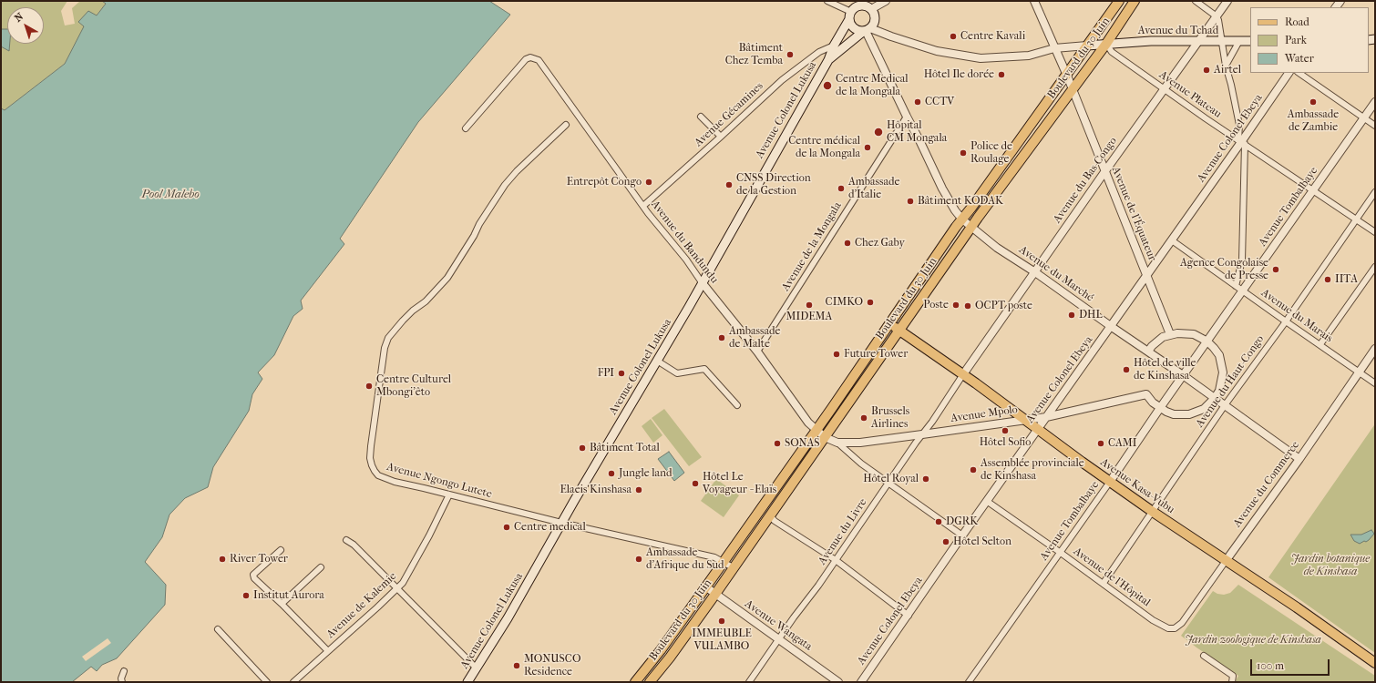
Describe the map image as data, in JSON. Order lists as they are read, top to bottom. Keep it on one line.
{"streets":{"main road":["Avenue du Tchad","Boulevard du 30 Juin","Avenue Colonel Lukusa","Avenue Kasa-Vubu"],"street":["Avenue Plateau","Avenue Gécamines","Avenue Colonel Ebeya","Avenue du Bas-Congo","Avenue Tombalbaye","Avenue de l'Équateur","Avenue du Bandundu","Avenue de la Mongala","Avenue du Marché","Avenue du Marais","Avenue du Haut-Congo","Avenue Mpolo","Avenue Ngongo Lutete","Avenue du Commerce","Avenue du Livre","Avenue de l’Hôpital","Avenue de Kalemie","Avenue Wangata"]},"crossings":[["Avenue du Tchad","Boulevard du 30 Juin"],["Avenue du Tchad","Avenue Plateau"],["Avenue du Tchad","Avenue du Bas-Congo"],["Boulevard du 30 Juin","Avenue Plateau"],["Boulevard du 30 Juin","Avenue de l'Équateur"],["Boulevard du 30 Juin","Avenue du Bandundu"],["Boulevard du 30 Juin","Avenue du Marché"],["Boulevard du 30 Juin","Avenue Mpolo"],["Boulevard du 30 Juin","Avenue Ngongo Lutete"],["Boulevard du 30 Juin","Avenue Kasa-Vubu"],["Boulevard du 30 Juin","Avenue Wangata"],["Avenue Plateau","Avenue Colonel Ebeya"],["Avenue Plateau","Avenue du Bas-Congo"],["Avenue Plateau","Avenue Tombalbaye"],["Avenue Plateau","Avenue du Haut-Congo"],["Avenue Colonel Lukusa","Avenue Gécamines"],["Avenue Colonel Lukusa","Avenue du Bandundu"],["Avenue Colonel Lukusa","Avenue du Marché"],["Avenue Colonel Lukusa","Avenue Ngongo Lutete"],["Avenue Gécamines","Avenue du Bandundu"],["Avenue Colonel Ebeya","Avenue de l'Équateur"],["Avenue Colonel Ebeya","Avenue du Marché"],["Avenue Colonel Ebeya","Avenue du Marais"],["Avenue Colonel Ebeya","Avenue Mpolo"],["Avenue Colonel Ebeya","Avenue Kasa-Vubu"],["Avenue Colonel Ebeya","Avenue de l’Hôpital"],["Avenue du Bas-Congo","Avenue de l'Équateur"],["Avenue du Bas-Congo","Avenue du Marché"],["Avenue du Bas-Congo","Avenue Kasa-Vubu"],["Avenue du Bas-Congo","Avenue du Livre"],["Avenue Tombalbaye","Avenue du Marché"],["Avenue Tombalbaye","Avenue du Marais"],["Avenue Tombalbaye","Avenue Mpolo"],["Avenue Tombalbaye","Avenue Kasa-Vubu"],["Avenue Tombalbaye","Avenue de l’Hôpital"],["Avenue du Bandundu","Avenue de la Mongala"],["Avenue du Bandundu","Avenue Mpolo"],["Avenue de la Mongala","Avenue du Marché"],["Avenue du Marché","Avenue du Haut-Congo"],["Avenue du Marché","Avenue du Commerce"],["Avenue du Marais","Avenue du Haut-Congo"],["Avenue du Marais","Avenue du Commerce"],["Avenue du Haut-Congo","Avenue Kasa-Vubu"],["Avenue du Haut-Congo","Avenue de l’Hôpital"],["Avenue Mpolo","Avenue Kasa-Vubu"],["Avenue Mpolo","Avenue du Livre"],["Avenue Ngongo Lutete","Avenue de Kalemie"],["Avenue du Commerce","Avenue Kasa-Vubu"],["Avenue du Commerce","Avenue de l’Hôpital"],["Avenue Kasa-Vubu","Avenue du Livre"],["Avenue du Livre","Avenue Wangata"]],"water":["Pool Malebo"],"parks":["Jardin botanique de Kinshasa","Jardin zoologique de Kinshasa"],"places":["Centre Kavali","Bâtiment Chez Temba","Airtel","Hôtel Ile dorée","Centre Medical de la Mongala","CCTV","Ambassade de Zambie","Hôpital CM Mongala","Centre médical de la Mongala","Police de Roulage","Entrepôt Congo","CNSS Direction de la Gestion","Ambassade d'Italie","Bâtiment KODAK","Chez Gaby","Agence Congolaise de Presse","IITA","CIMKO","MIDEMA","Poste","OCPT poste","DHL","Ambassade de Malte","Future Tower","Hôtel de ville de Kinshasa","FPI","Centre Culturel Mbongi'êto","Brussels Airlines","Hôtel Sofio","SONAS","CAMI","Bâtiment Total","Assemblée provinciale de Kinshasa","Jungle land","Hôtel Royal","Hôtel Le Voyageur - Elaïs","Elaeis Kinshasa","DGRK","Centre medical","Hôtel Selton","River Tower","Ambassade d'Afrique du Sud","Institut Aurora","IMMEUBLE VULAMBO","MONUSCO Residence"],"legend":["Road","Park","Water"],"scale_bar":"100 m","north":"top left"}
